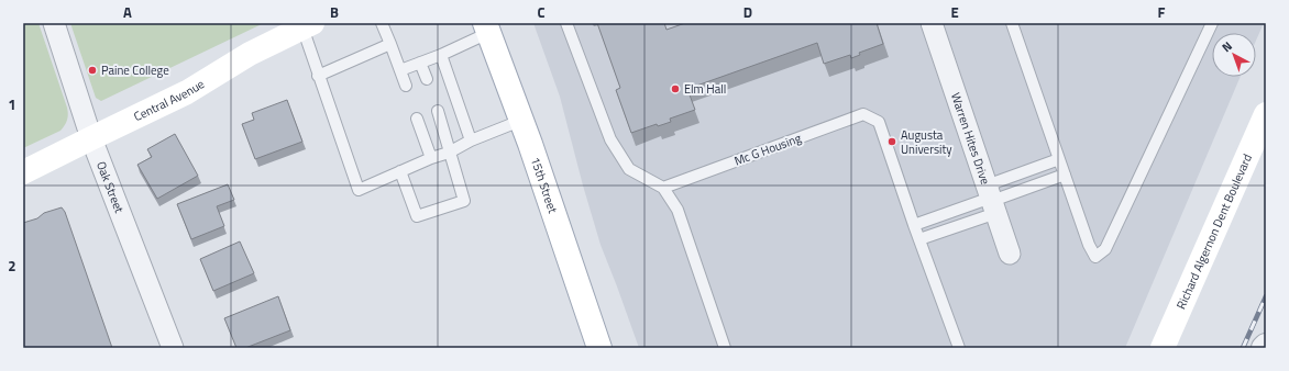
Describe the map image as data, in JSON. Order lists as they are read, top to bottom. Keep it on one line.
{"streets":{"main road":["Central Avenue","15th Street","Richard Algernon Dent Boulevard"],"street":["Warren Hites Drive","Oak Street"],"lane":["Mc G Housing"]},"crossings":[["Central Avenue","Oak Street"]],"places":["Paine College","Elm Hall","Augusta University"],"north":"top left","grid":{"columns":["A","B","C","D","E","F"],"rows":["1","2"]}}
